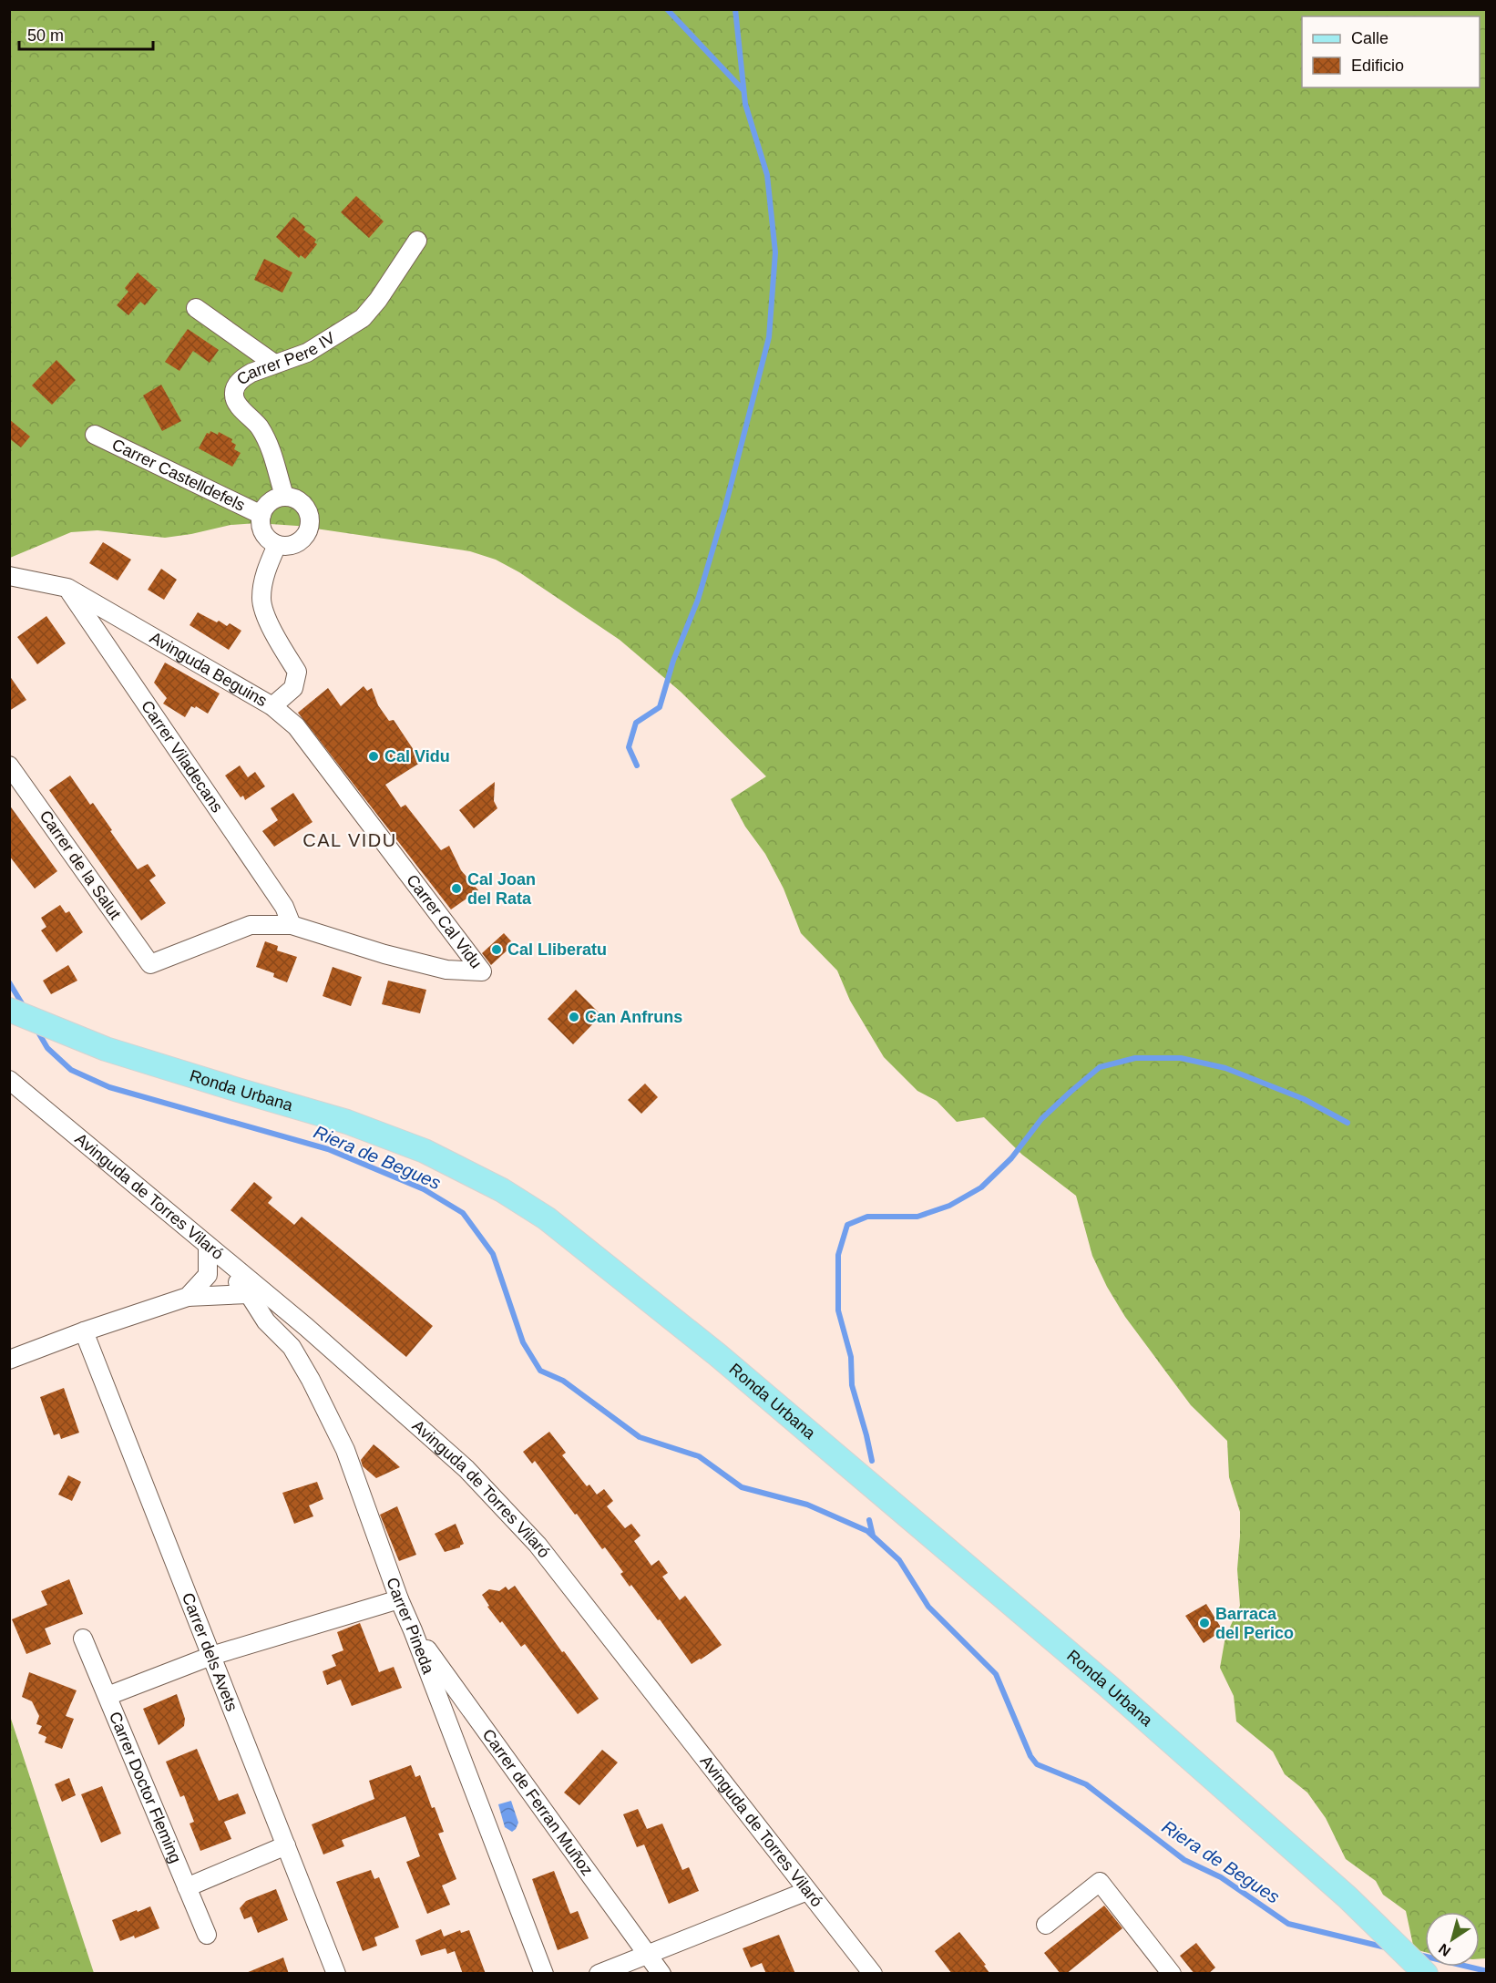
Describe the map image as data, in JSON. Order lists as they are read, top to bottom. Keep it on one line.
{"streets":{"main road":["Ronda Urbana"],"street":["Carrer Pere IV","Carrer Castelldefels","Avinguda Beguins","Carrer Viladecans","Carrer de la Salut","Carrer Cal Vidu","Avinguda de Torres Vilaró","Carrer Pineda","Carrer dels Avets","Carrer Doctor Fleming","Carrer de Ferran Muñoz"]},"crossings":[["Carrer Pere IV","Carrer Castelldefels"],["Carrer Pere IV","Avinguda Beguins"],["Carrer Castelldefels","Avinguda Beguins"],["Avinguda Beguins","Carrer Viladecans"],["Avinguda Beguins","Carrer Cal Vidu"],["Carrer Viladecans","Carrer Cal Vidu"],["Carrer de la Salut","Carrer Cal Vidu"],["Avinguda de Torres Vilaró","Carrer Pineda"],["Carrer Pineda","Carrer de Ferran Muñoz"]],"districts":["CAL VIDU"],"water":["Riera de Begues"],"places":["Cal Vidu","Cal Joan del Rata","Cal Lliberatu","Can Anfruns","Barraca del Perico"],"legend":["Calle","Edificio"],"scale_bar":"50 m","north":"bottom left"}
